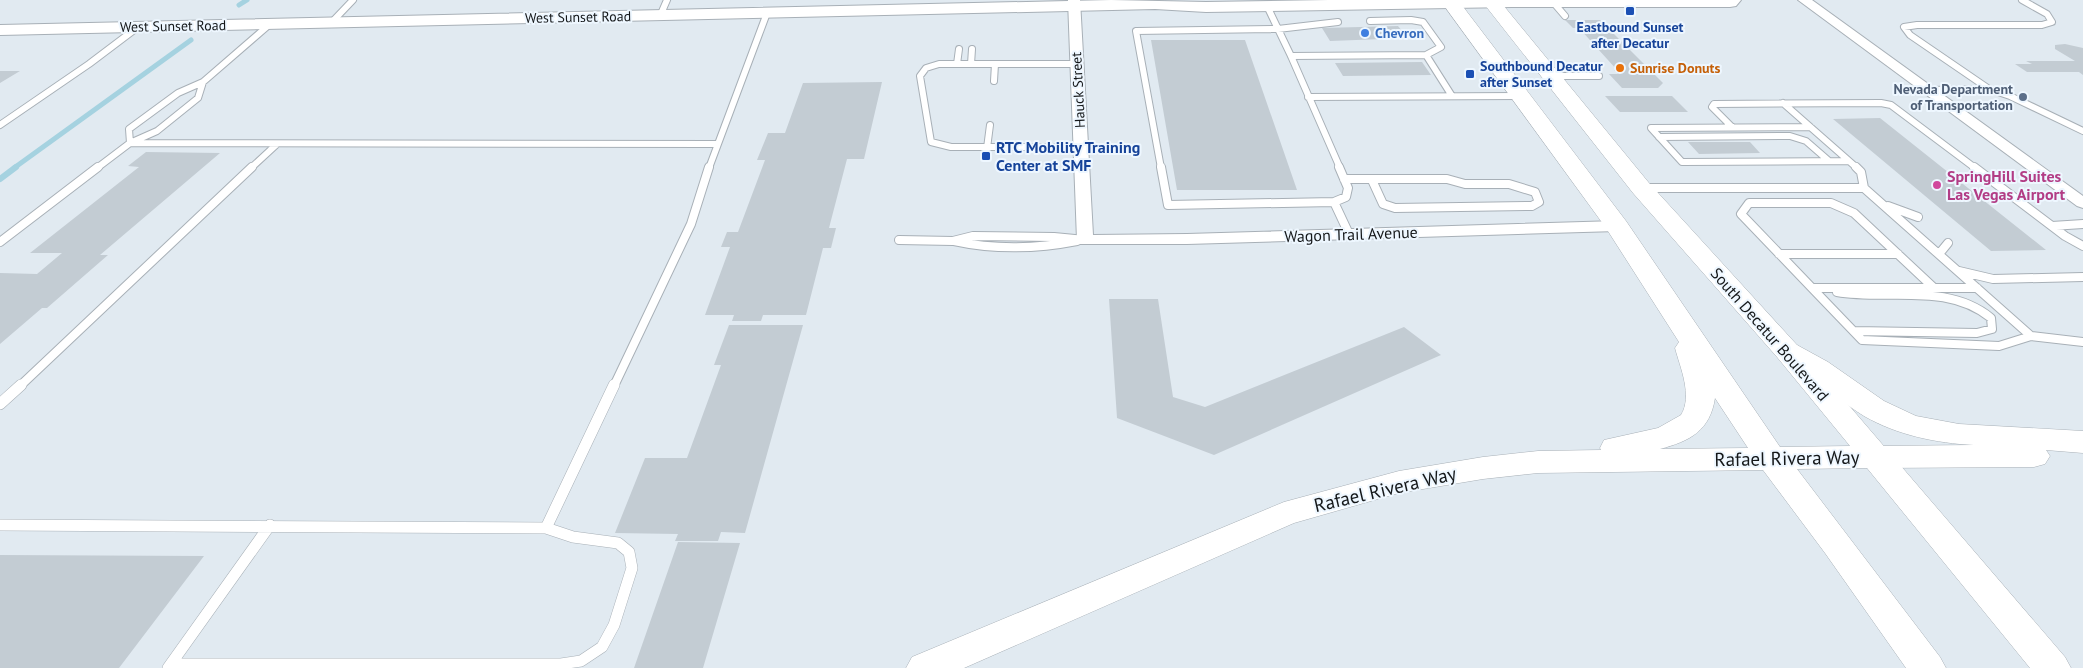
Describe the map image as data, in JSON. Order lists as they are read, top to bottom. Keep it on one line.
{"streets":{"main road":["West Sunset Road","South Decatur Boulevard","Rafael Rivera Way"],"street":["Hauck Street","Wagon Trail Avenue"]},"crossings":[["West Sunset Road","Hauck Street"],["West Sunset Road","South Decatur Boulevard"],["Hauck Street","Wagon Trail Avenue"],["South Decatur Boulevard","Rafael Rivera Way"]],"places":{"transit":["Eastbound Sunset after Decatur","Southbound Decatur after Sunset","RTC Mobility Training Center at SMF"],"other":["Chevron","Sunrise Donuts","Nevada Department of Transportation","SpringHill Suites Las Vegas Airport"]}}
